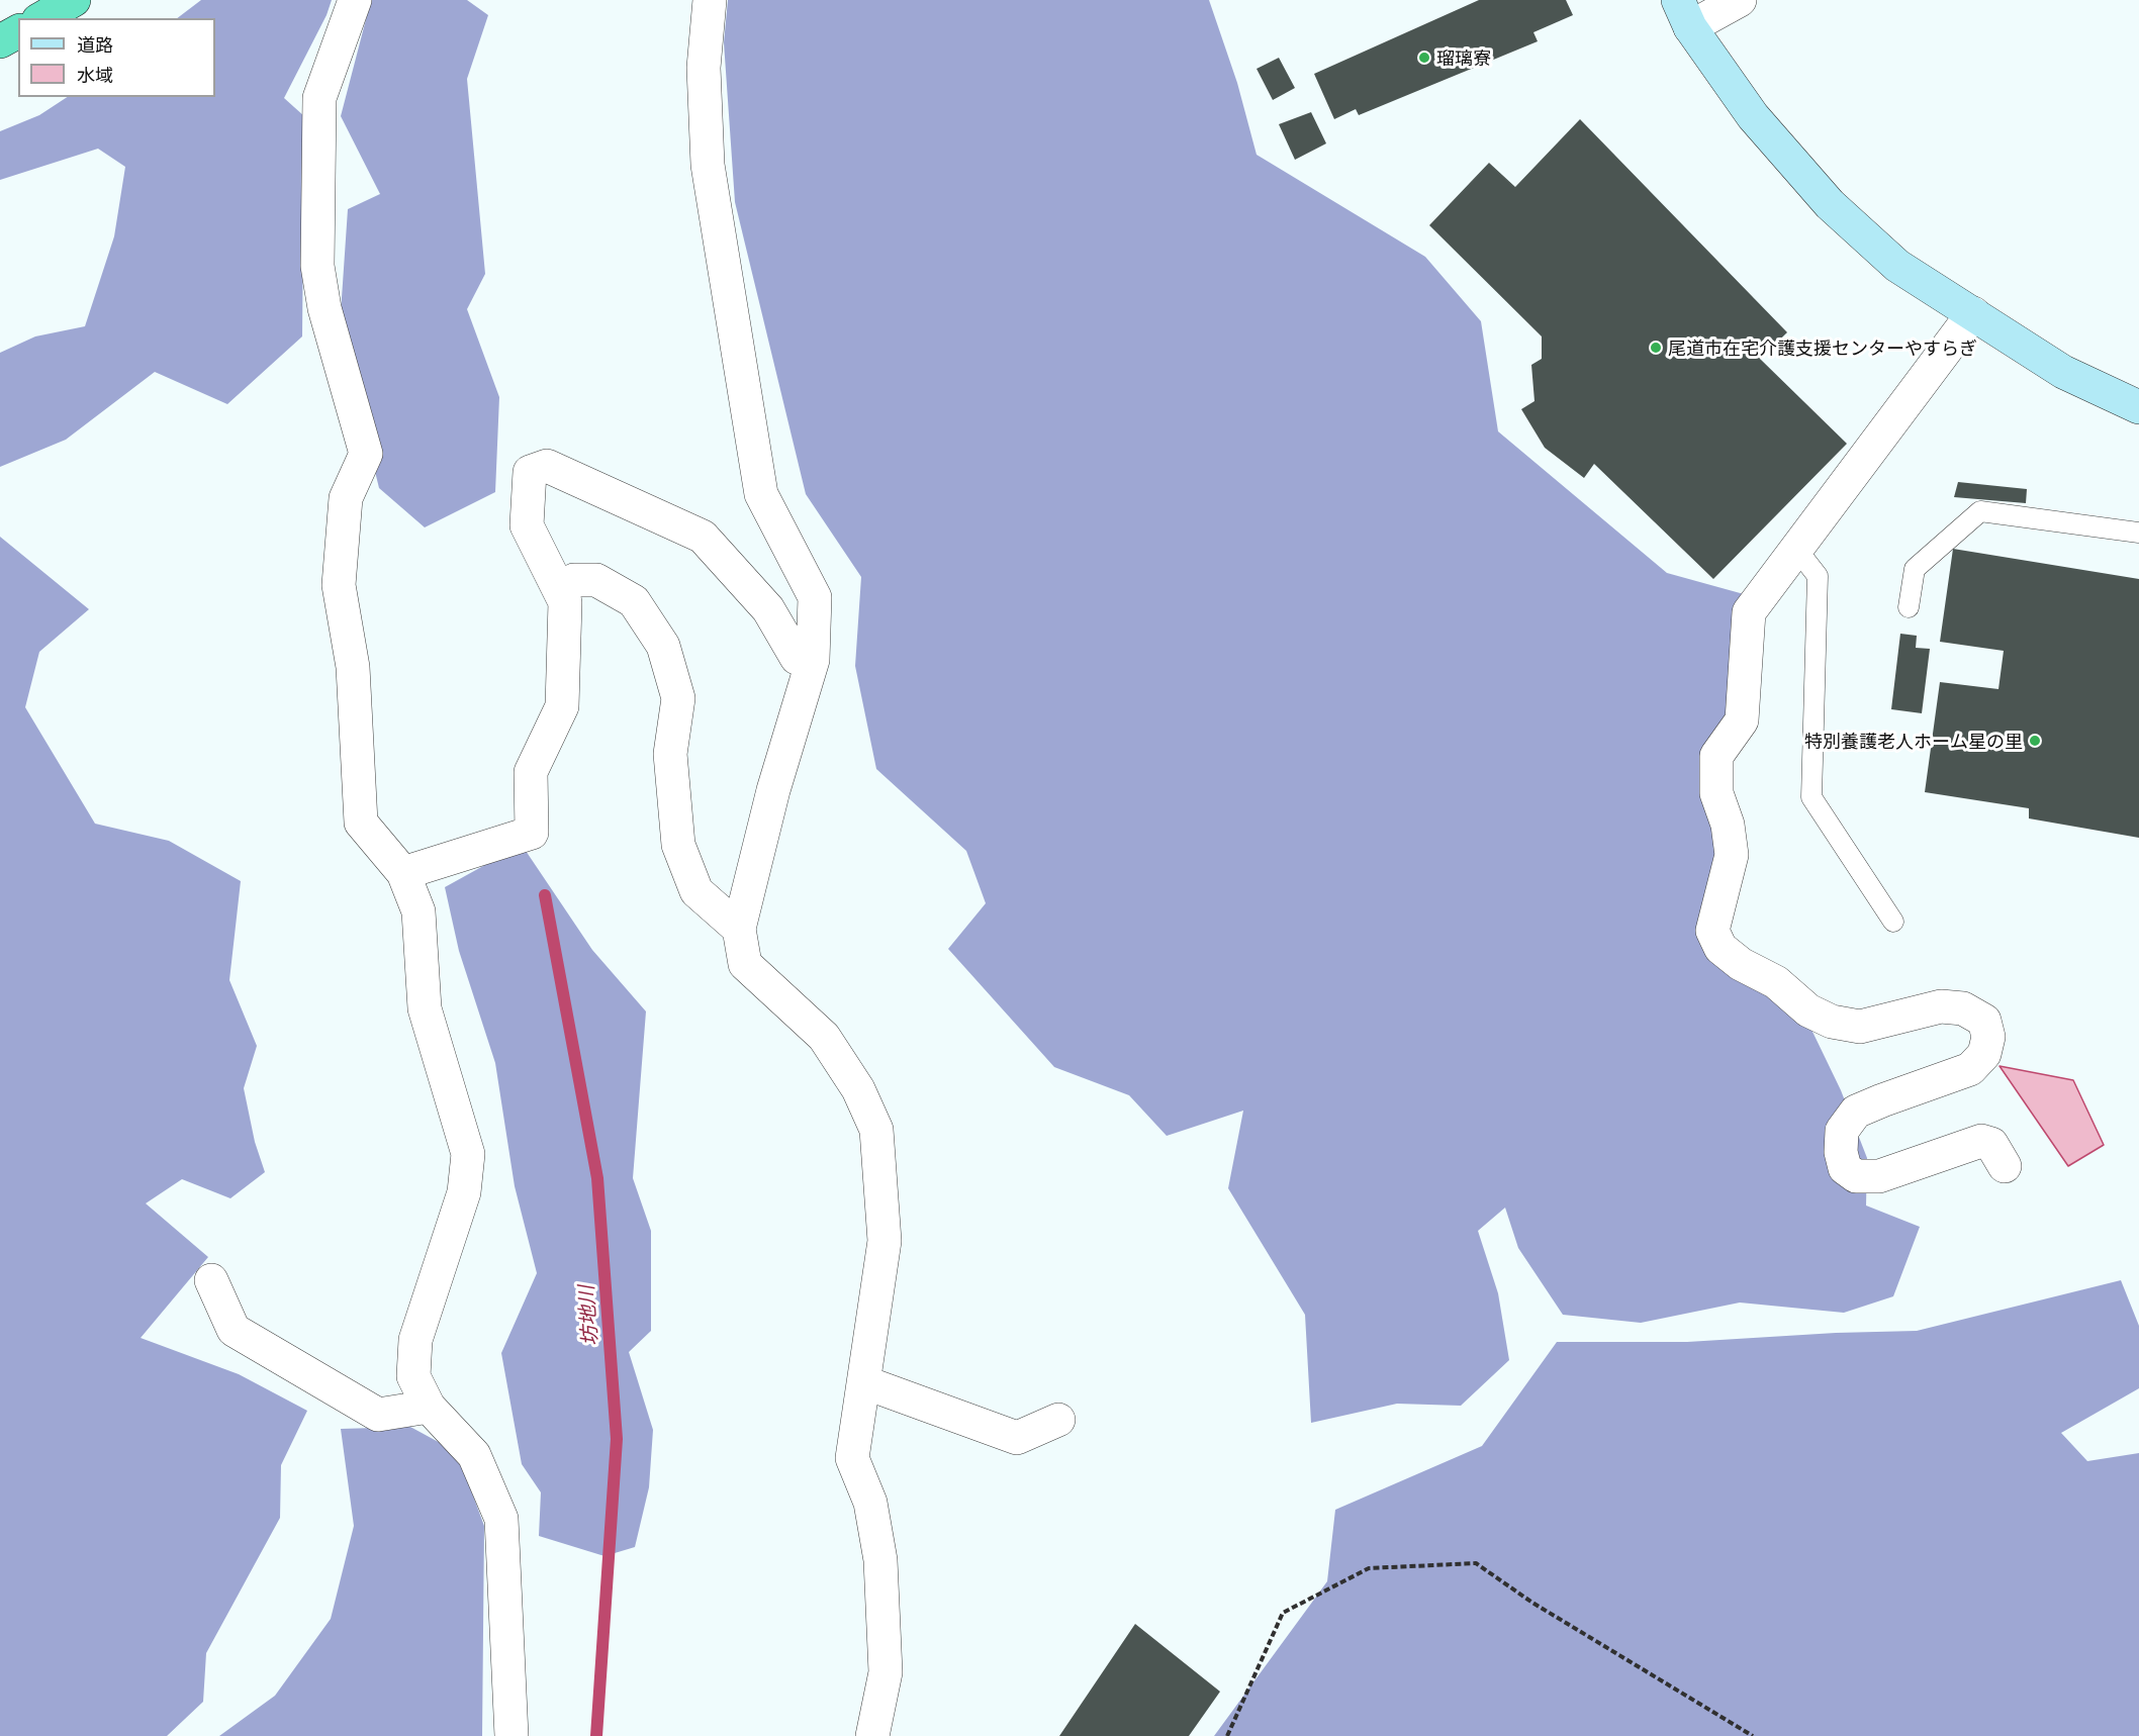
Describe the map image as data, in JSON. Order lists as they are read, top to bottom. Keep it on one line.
{"water":["坊地川"],"places":["瑠璃寮","尾道市在宅介護支援センターやすらぎ","特別養護老人ホーム星の里"],"legend":["道路","水域"]}
